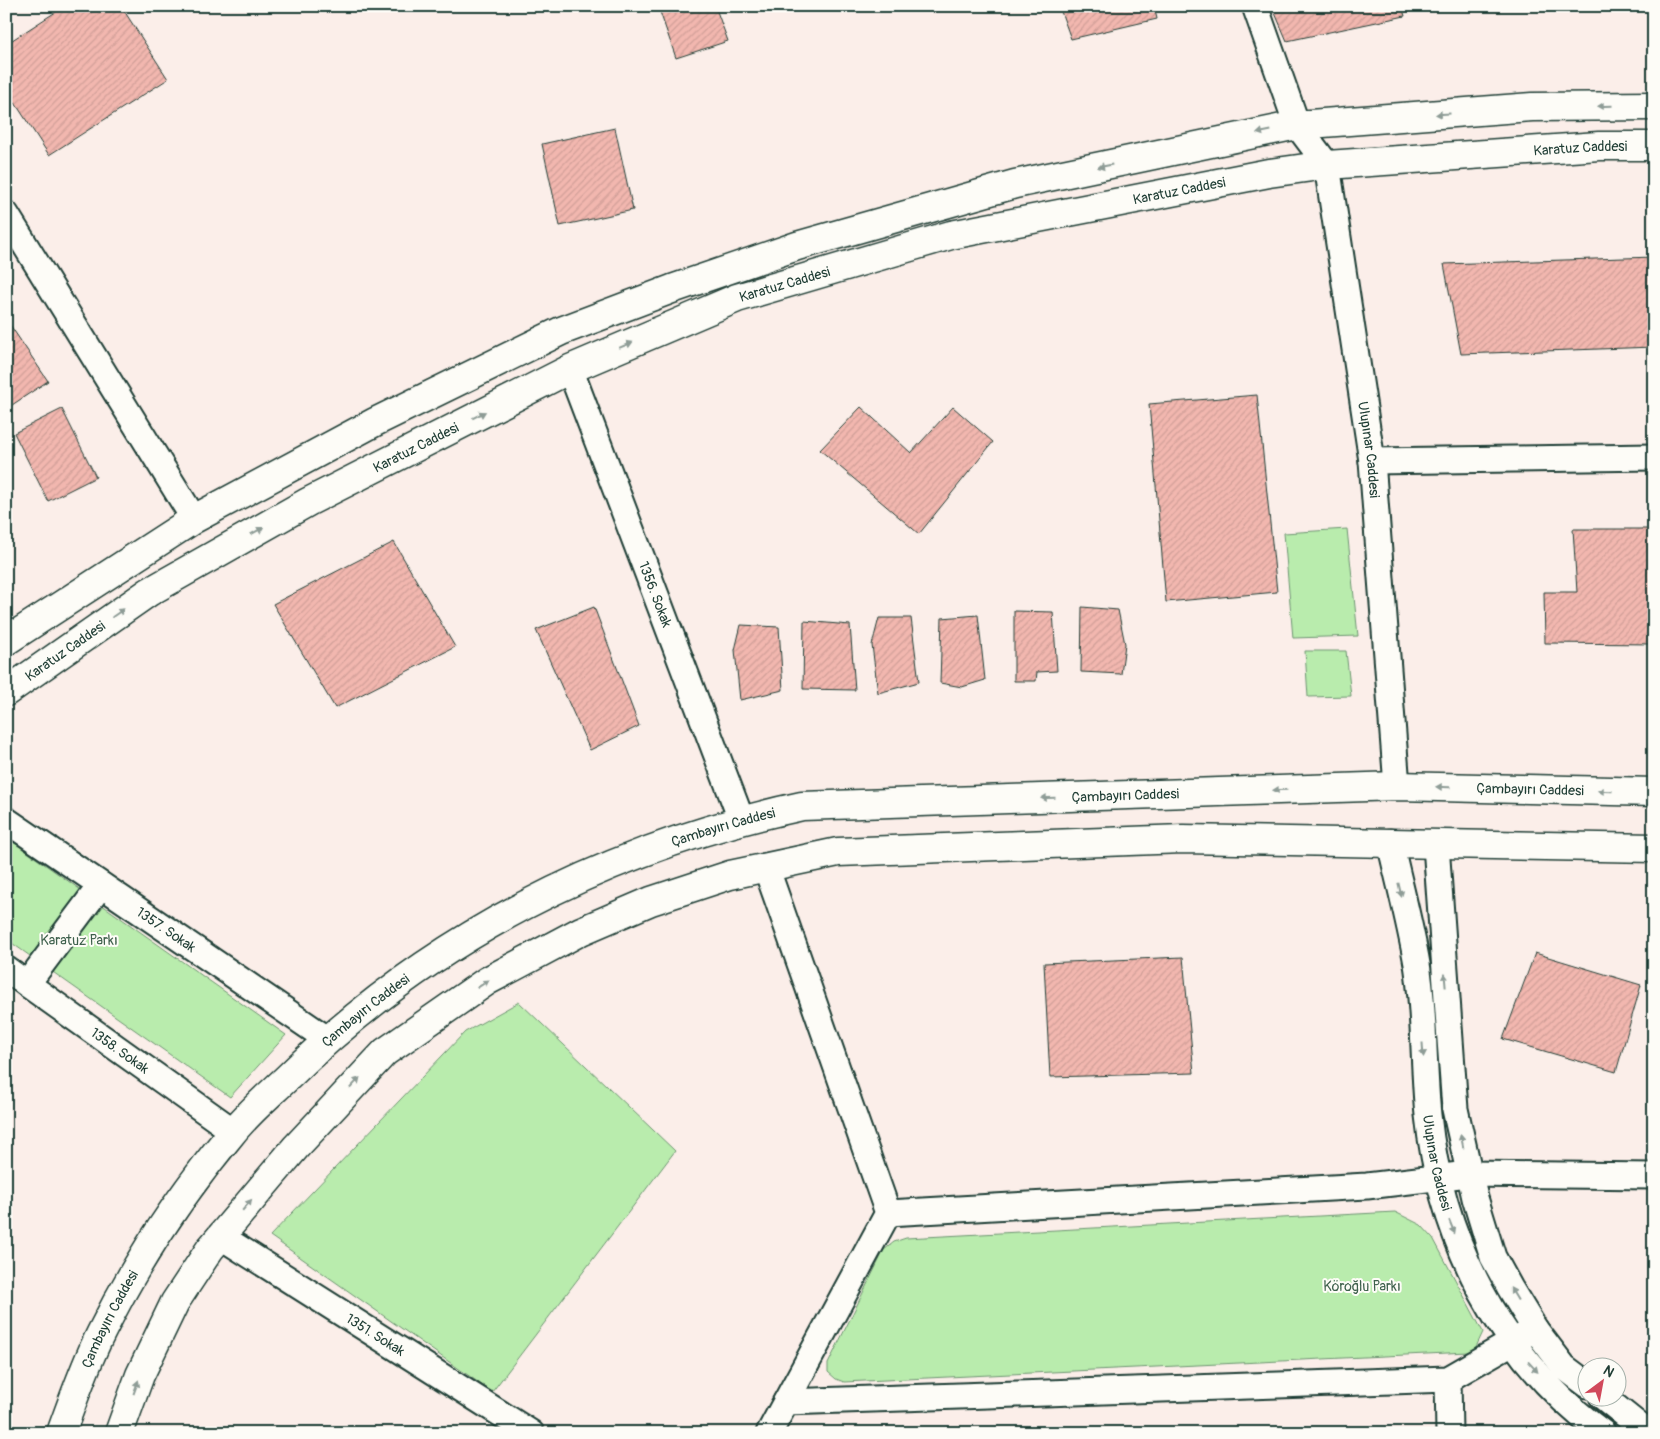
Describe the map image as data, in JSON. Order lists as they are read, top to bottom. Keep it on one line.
{"streets":{"main road":["Karatuz Caddesi","Çambayırı Caddesi"],"street":["Ulupınar Caddesi","1356. Sokak","1357. Sokak","1358. Sokak","1351. Sokak"]},"crossings":[["Karatuz Caddesi","Ulupınar Caddesi"],["Karatuz Caddesi","1356. Sokak"],["Ulupınar Caddesi","Çambayırı Caddesi"],["1356. Sokak","Çambayırı Caddesi"],["Çambayırı Caddesi","1357. Sokak"],["Çambayırı Caddesi","1358. Sokak"]],"parks":["Karatuz Parkı","Köroğlu Parkı"],"north":"top right"}
